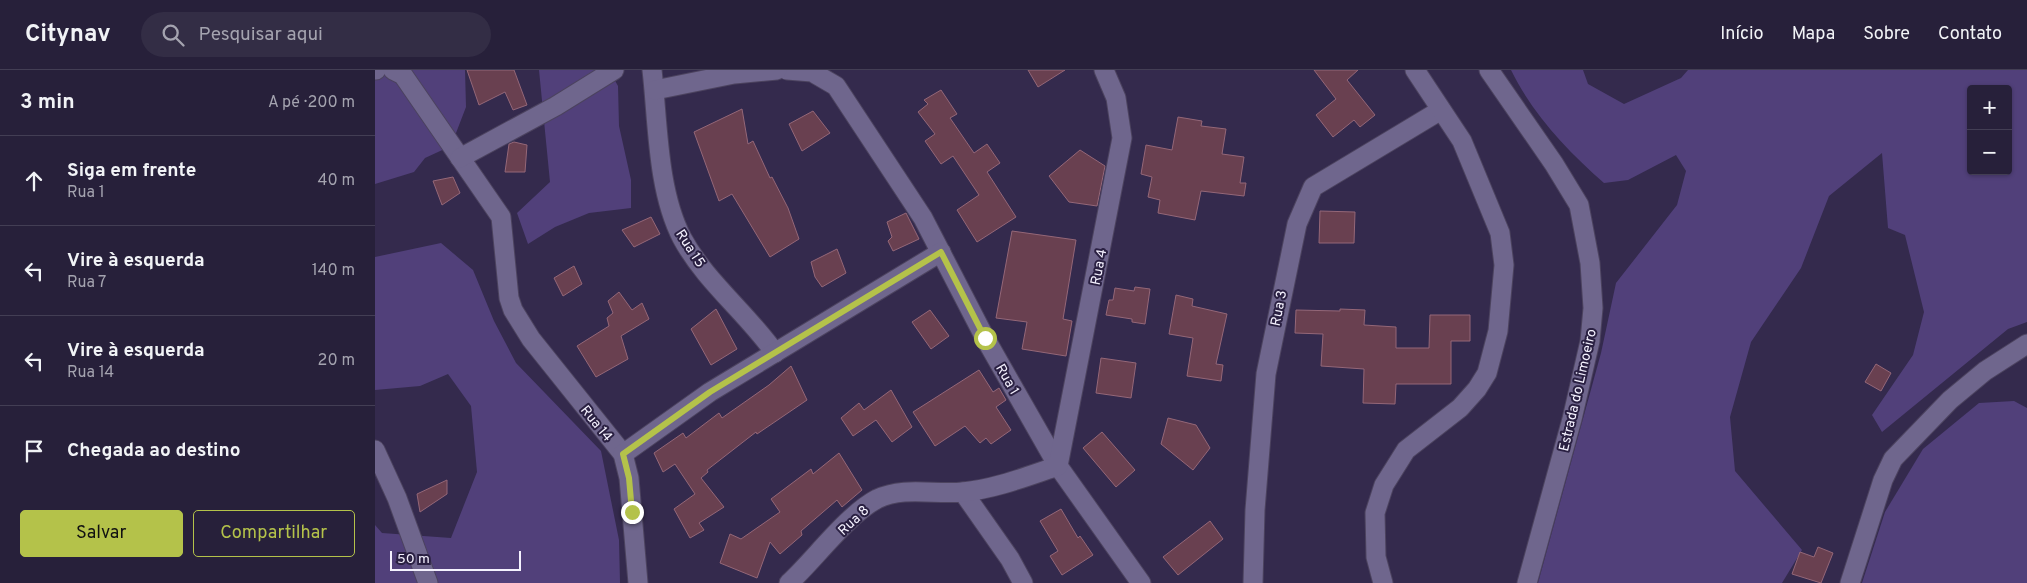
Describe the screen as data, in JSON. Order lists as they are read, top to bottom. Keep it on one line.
{"streets":{"street":["Rua 15","Rua 4","Rua 3","Rua 1","Estrada do Limoeiro","Rua 14","Rua 8"]},"crossings":[["Rua 4","Rua 1"],["Rua 4","Rua 8"],["Rua 1","Rua 8"]],"scale_bar":"50 m","page":{"header":"Citynav","search":"Pesquisar aqui","nav":["Início","Mapa","Sobre","Contato"],"heading":["3 min","A pé · 200 m"],"map_buttons":["+","−"],"list":[["Siga em frente","Rua 1","40 m"],["Vire à esquerda","Rua 7","140 m"],["Vire à esquerda","Rua 14","20 m"],"Chegada ao destino"],"buttons":["Salvar","Compartilhar"],"scale":"50 m"}}
